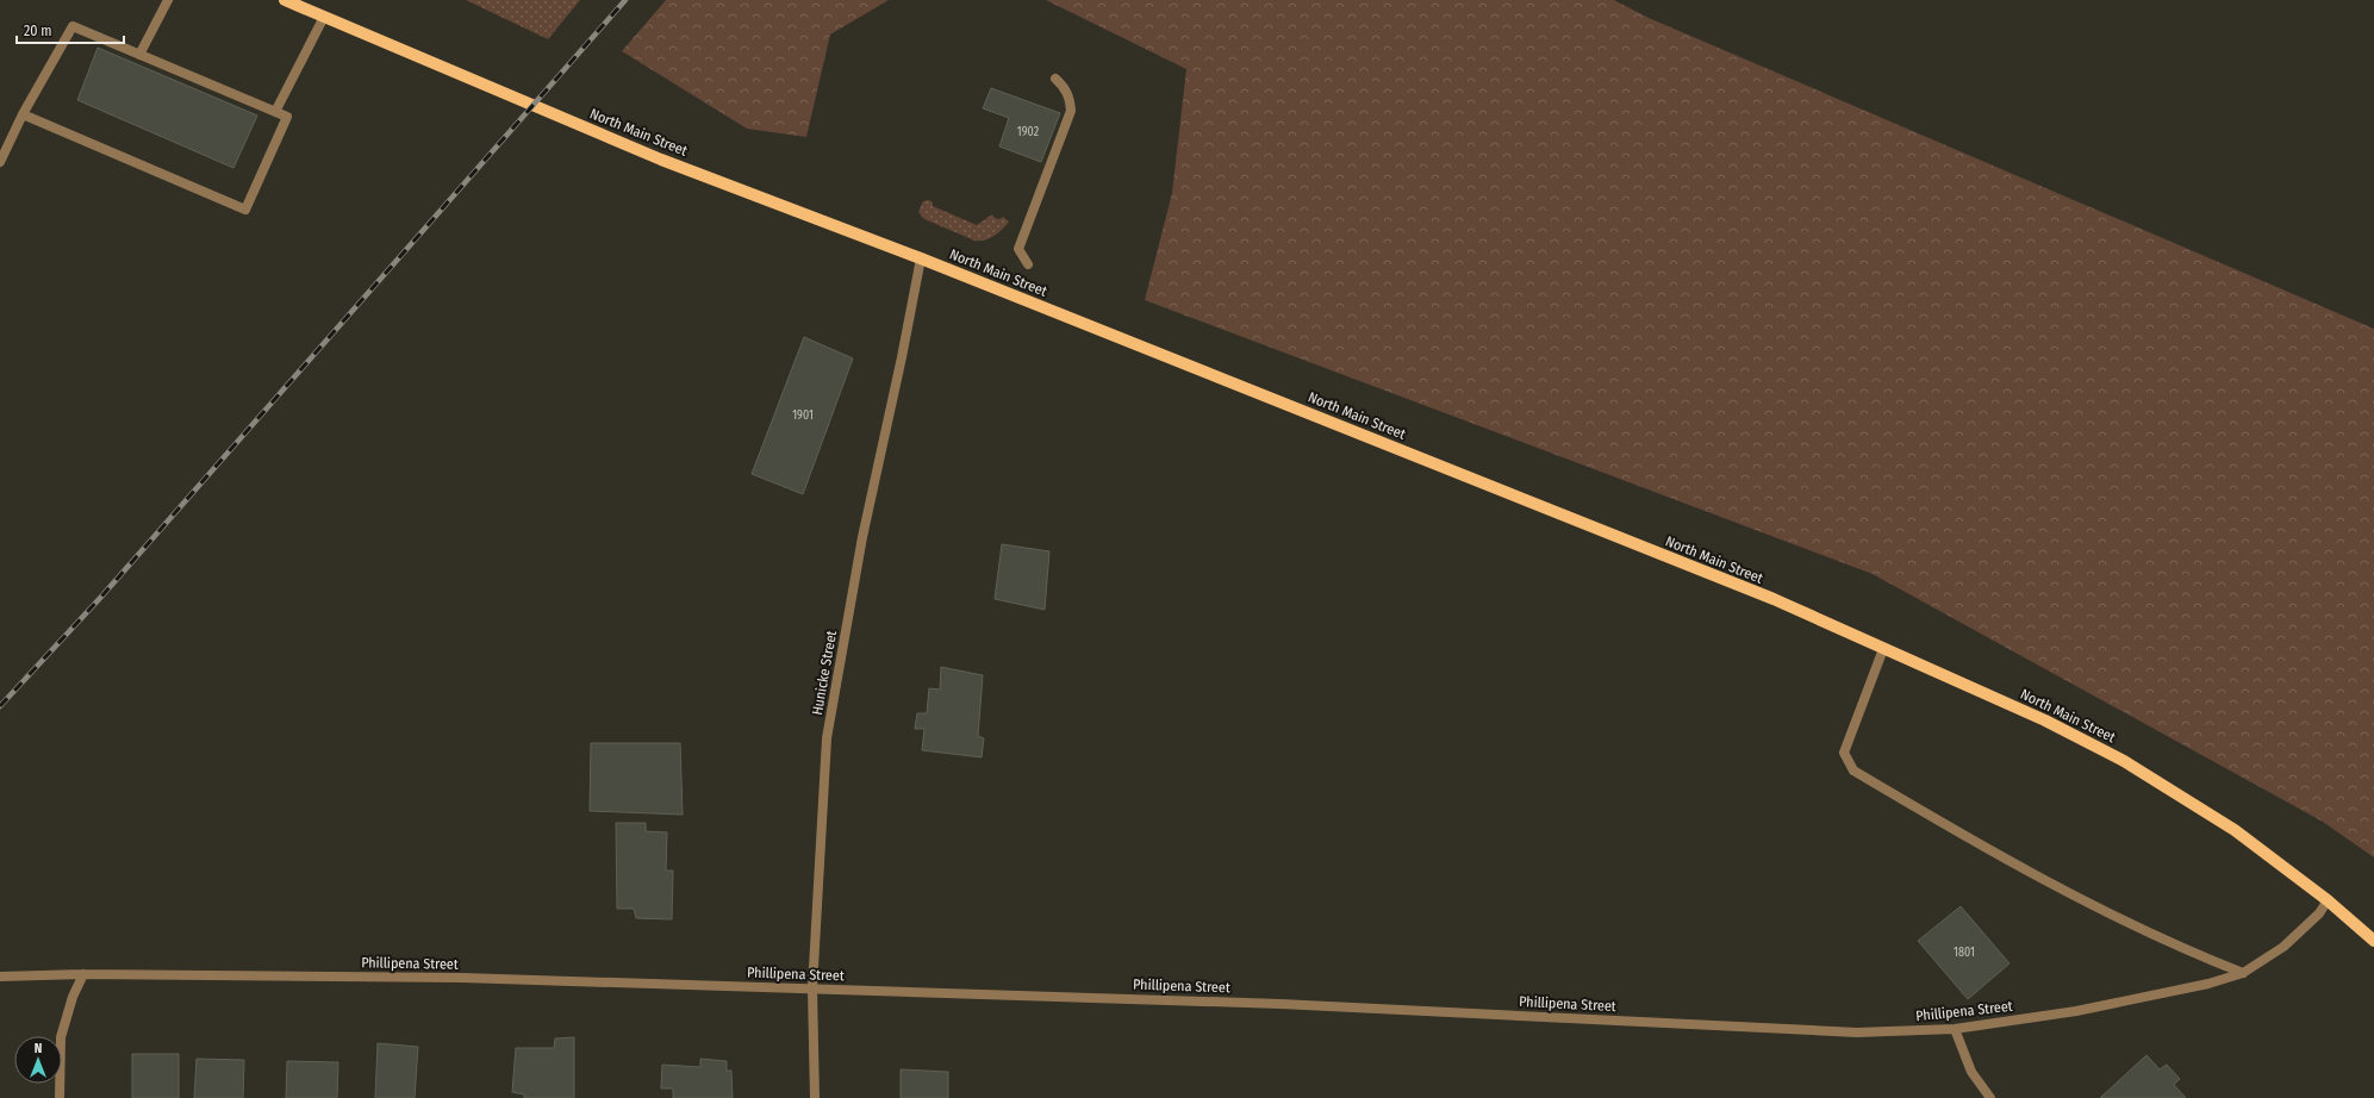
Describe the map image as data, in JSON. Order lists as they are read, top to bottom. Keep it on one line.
{"streets":{"main road":["North Main Street"],"street":["Hunicke Street","Phillipena Street"]},"crossings":[["North Main Street","Hunicke Street"],["North Main Street","Phillipena Street"],["Hunicke Street","Phillipena Street"]],"house_numbers":["1902","1901","1801"],"scale_bar":"20 m","north":"top"}
